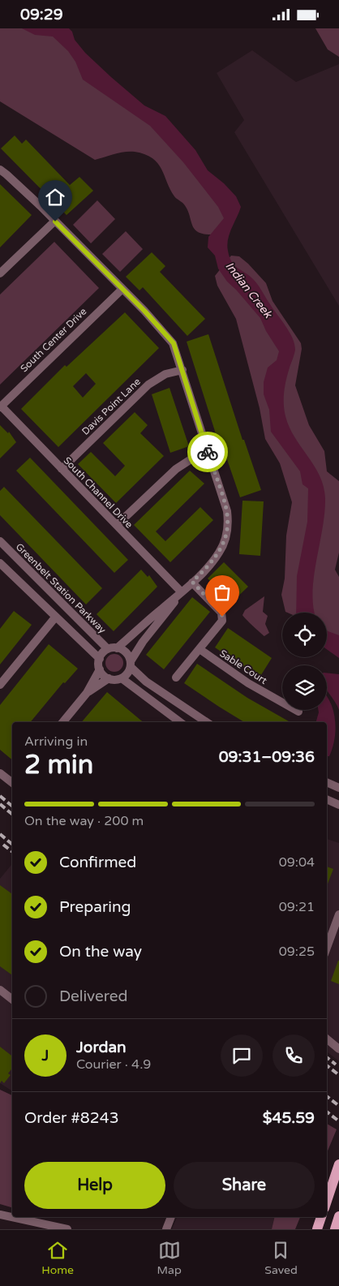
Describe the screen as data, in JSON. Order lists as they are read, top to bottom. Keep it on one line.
{"streets":{"street":["South Center Drive","Davis Point Lane","South Channel Drive","Greenbelt Station Parkway","Sable Court"]},"crossings":[["South Center Drive","South Channel Drive"],["Davis Point Lane","South Channel Drive"]],"water":["Indian Creek"],"page":{"status":"09:29","heading":["2 min","Arriving in","09:31–09:36"],"panel":["Jordan","Courier · 4.9","Order #8243","$45.59"],"bar":"On the way · 200 m","list":[["Confirmed","09:04"],["Preparing","09:21"],["On the way","09:25"],"Delivered"],"round":"J","buttons":["Help","Share"],"tabs":["Home","Map","Saved"]}}
